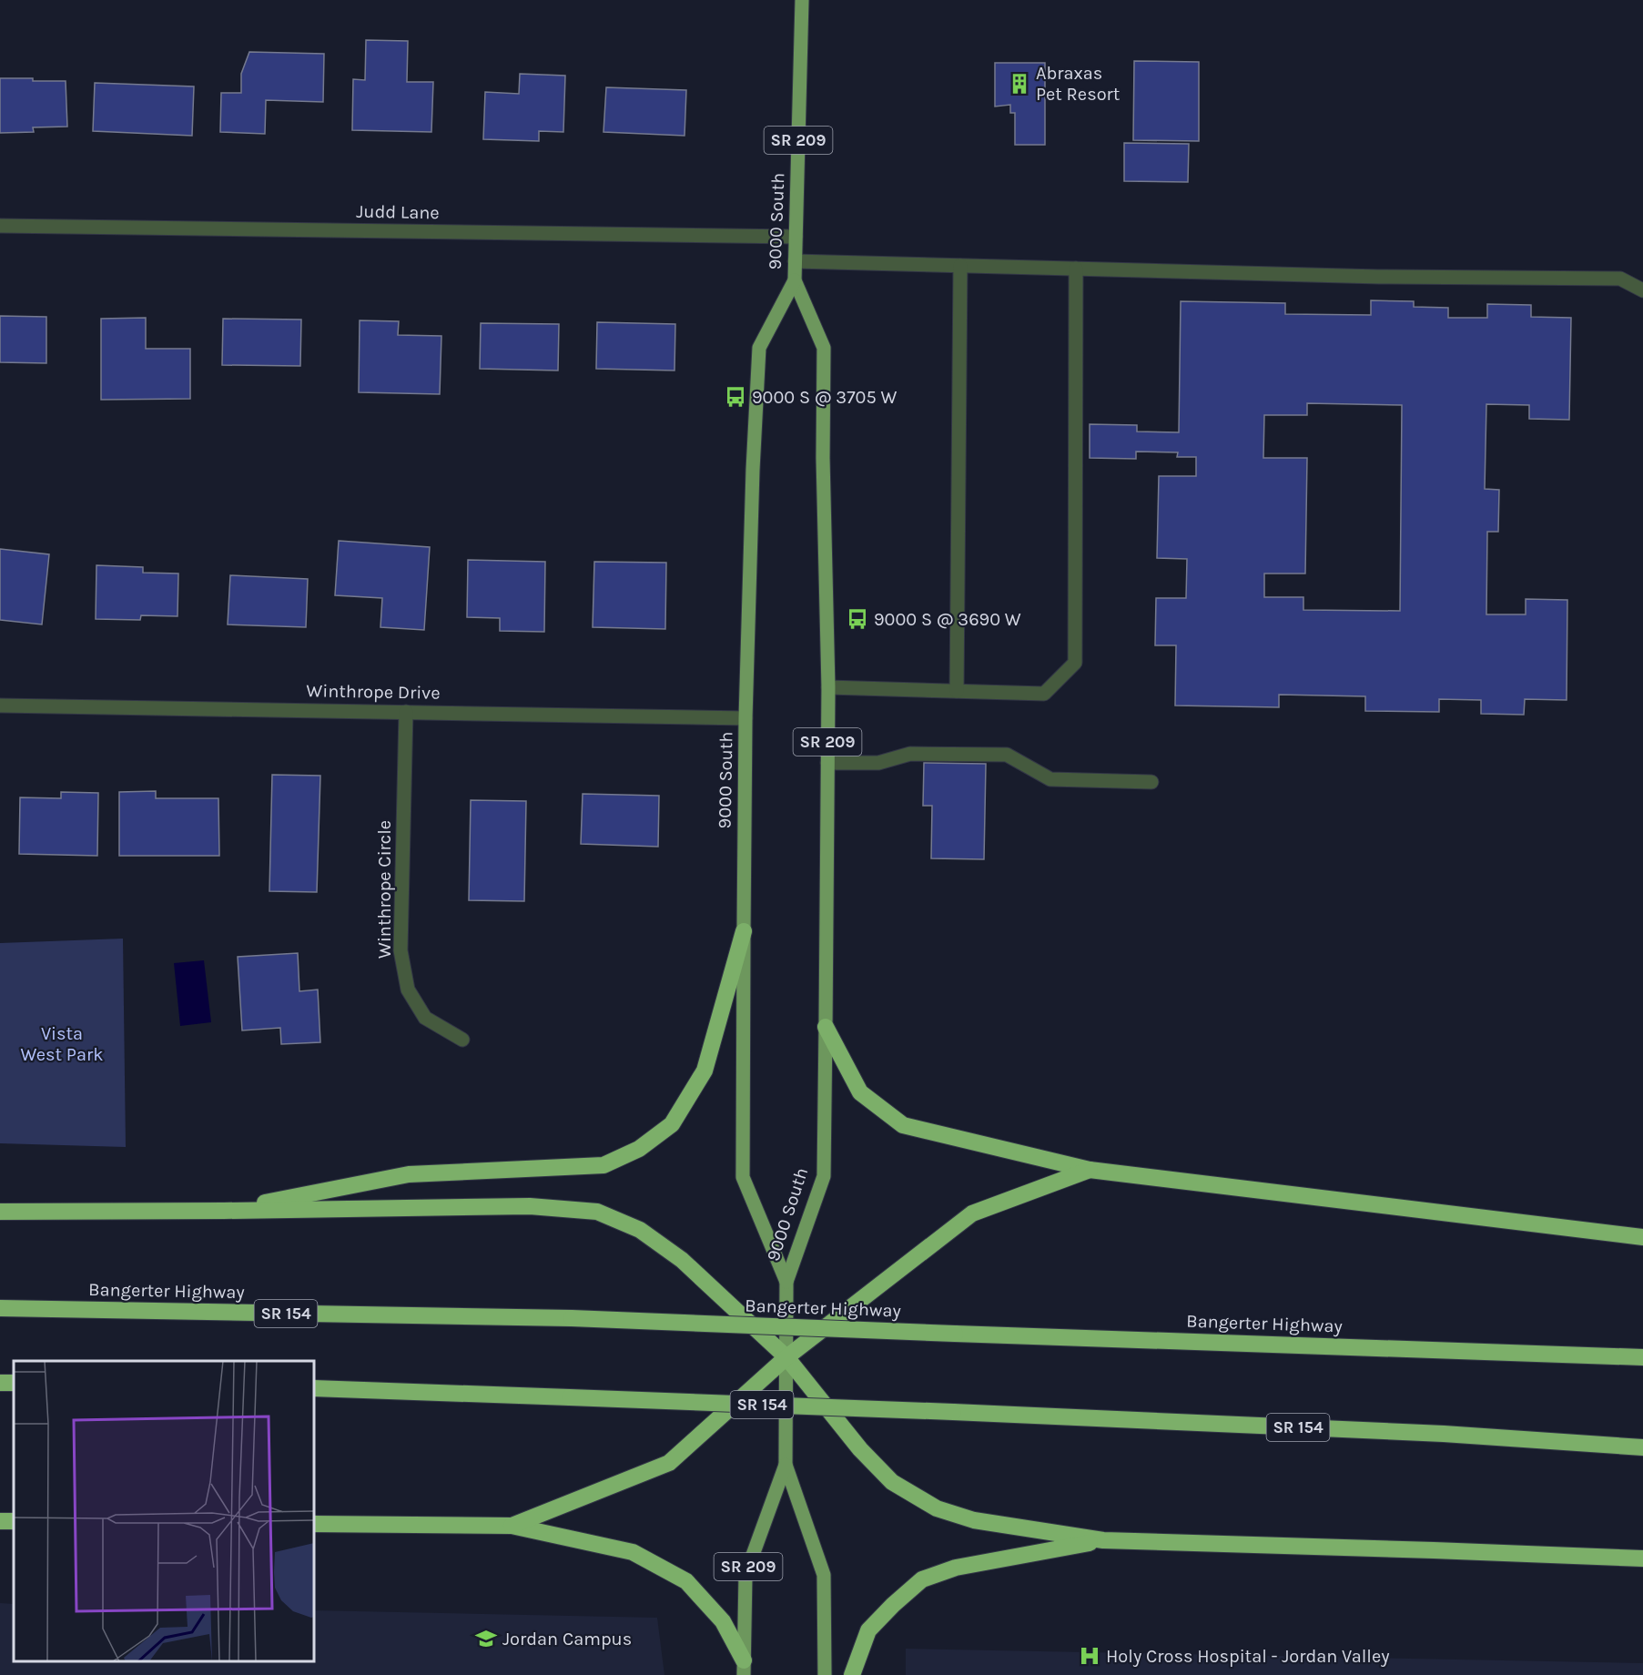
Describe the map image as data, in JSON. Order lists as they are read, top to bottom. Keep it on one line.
{"streets":{"highway":["Bangerter Highway","SR 154"],"main road":["SR 209","9000 South"],"street":["Judd Lane","Winthrope Drive","Winthrope Circle"]},"crossings":[["Judd Lane","9000 South"],["9000 South","Winthrope Drive"],["Winthrope Drive","Winthrope Circle"]],"parks":["Vista West Park"],"places":{"building":["Abraxas Pet Resort"],"bus stop":["9000 S @ 3705 W","9000 S @ 3690 W"],"school or university":["Jordan Campus"],"hospital":["Holy Cross Hospital - Jordan Valley"]}}
